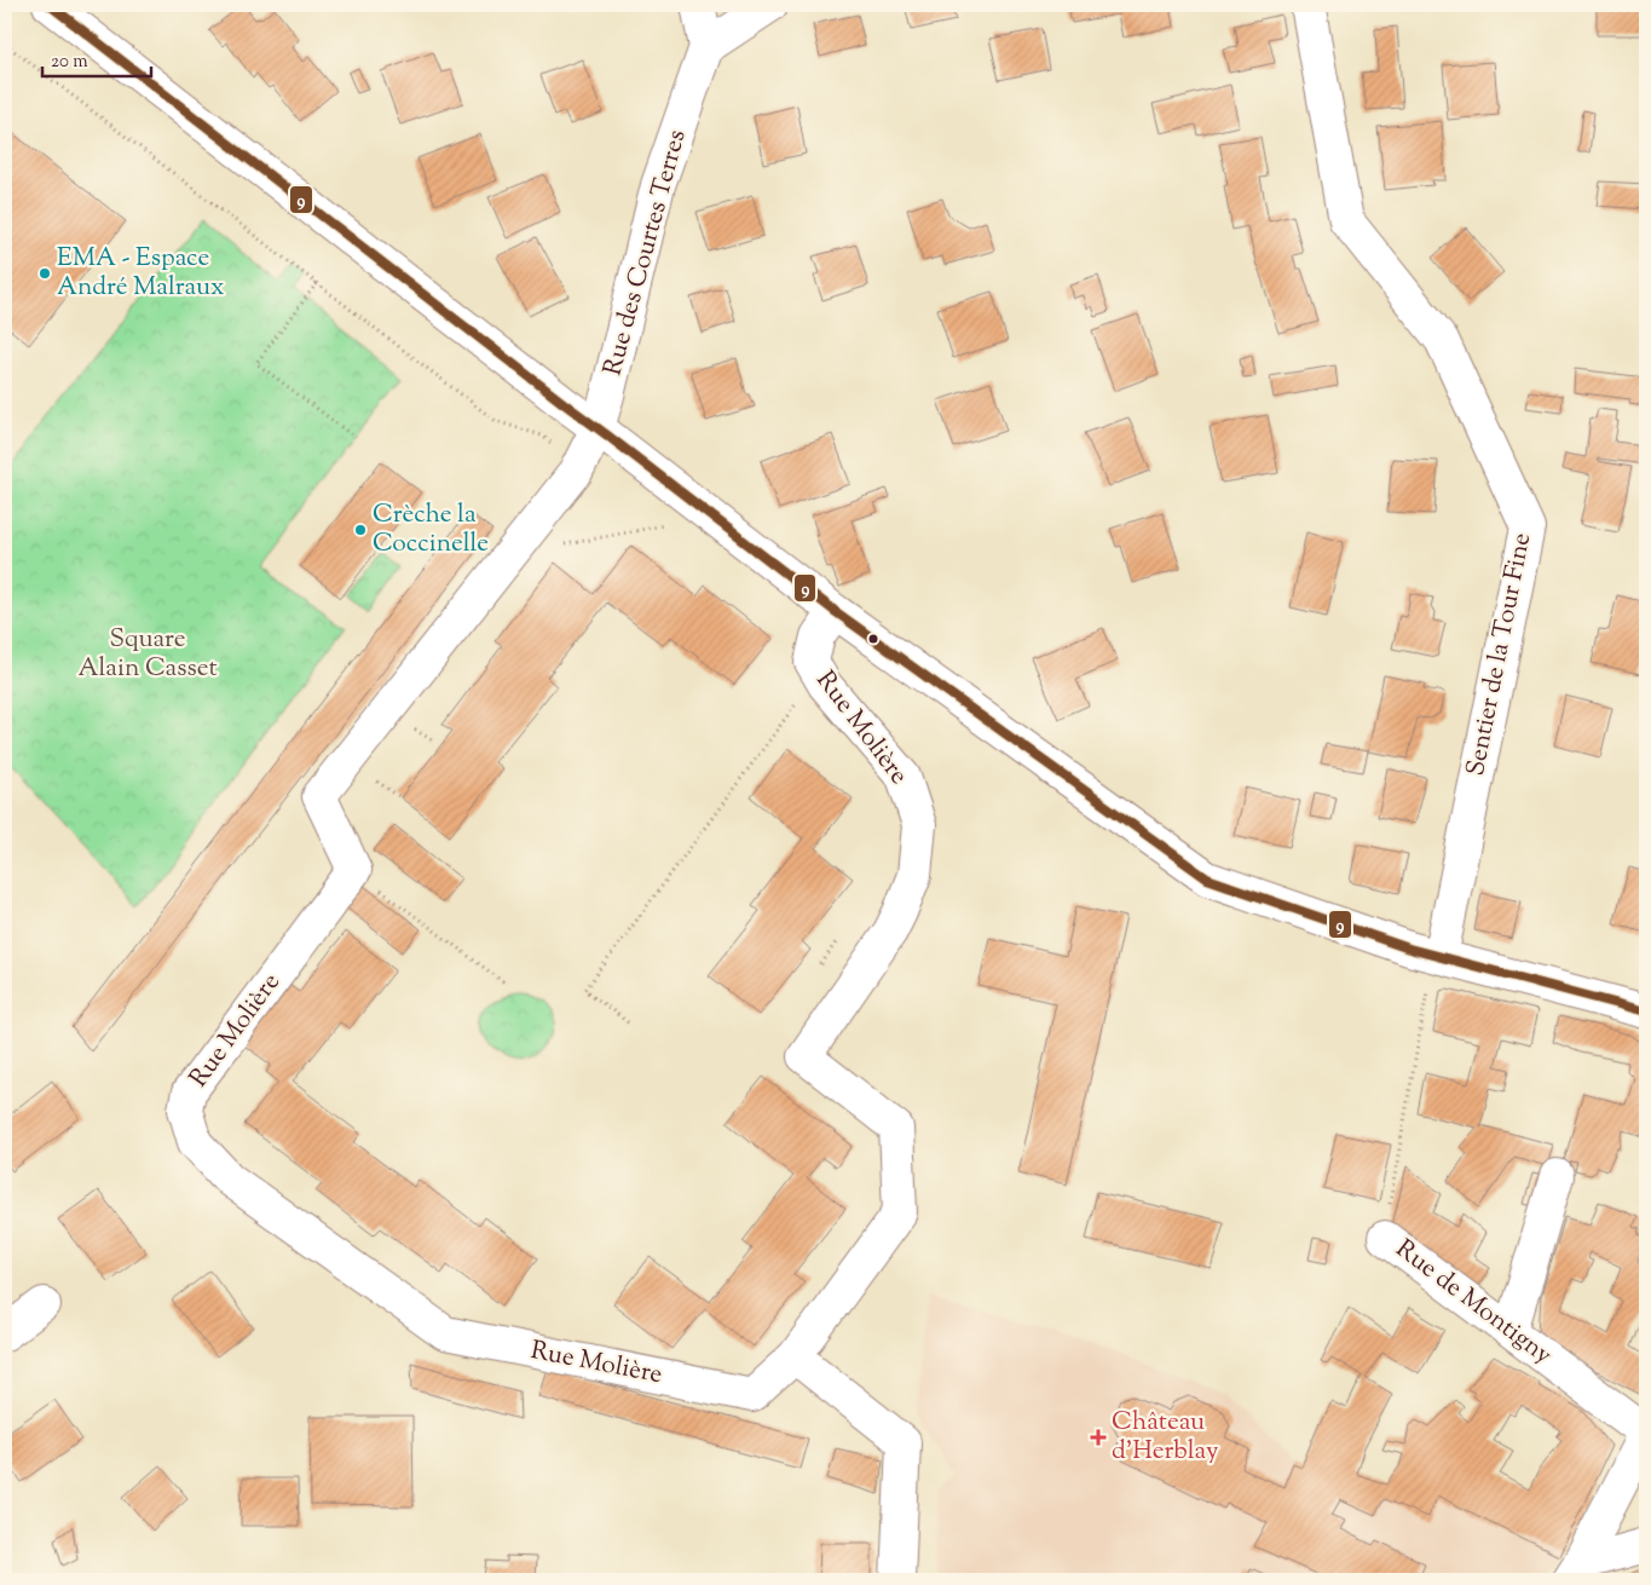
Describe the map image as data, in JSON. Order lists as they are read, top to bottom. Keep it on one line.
{"streets":{"street":["Rue des Courtes Terres","Sentier de la Tour Fine","Rue Molière","Rue de Montigny"]},"crossings":[["Sentier de la Tour Fine","Rue de Montigny"]],"parks":["Square Alain Casset"],"places":{"other":["EMA - Espace André Malraux","Crèche la Coccinelle"],"health":["Château d'Herblay"]},"lines":["transit line 9"],"scale_bar":"20 m"}
